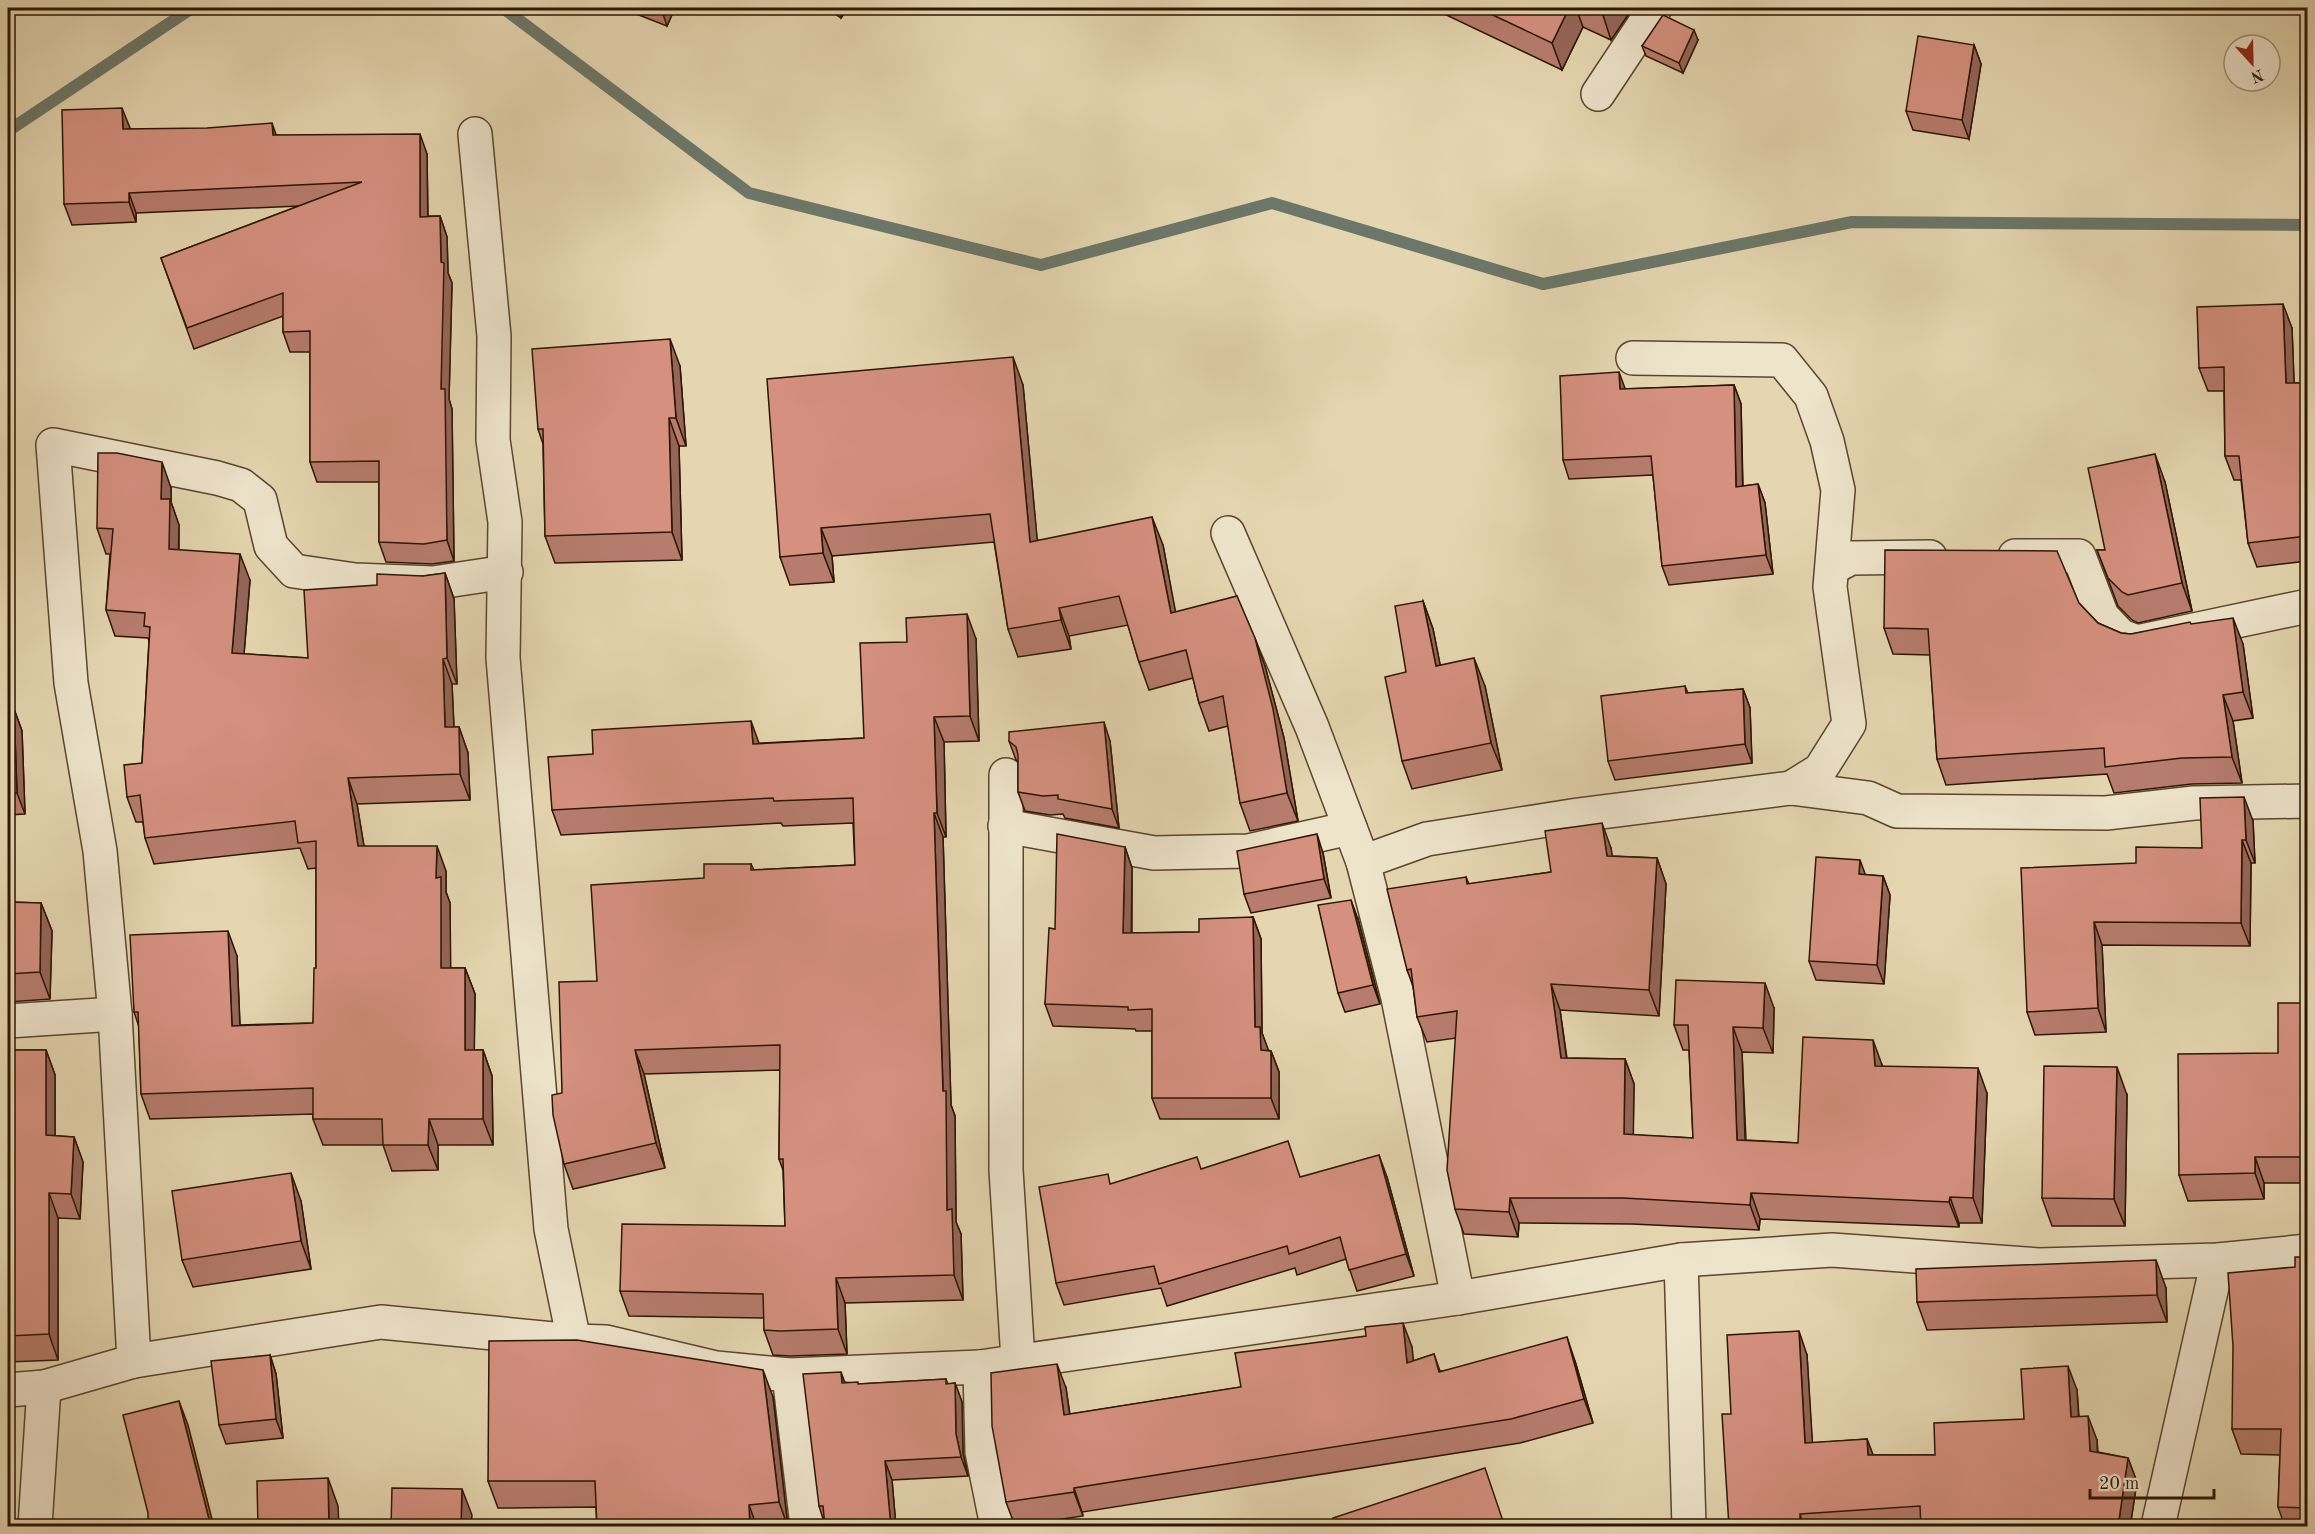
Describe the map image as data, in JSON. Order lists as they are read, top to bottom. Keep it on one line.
{"scale_bar":"20 m","north":"bottom"}
